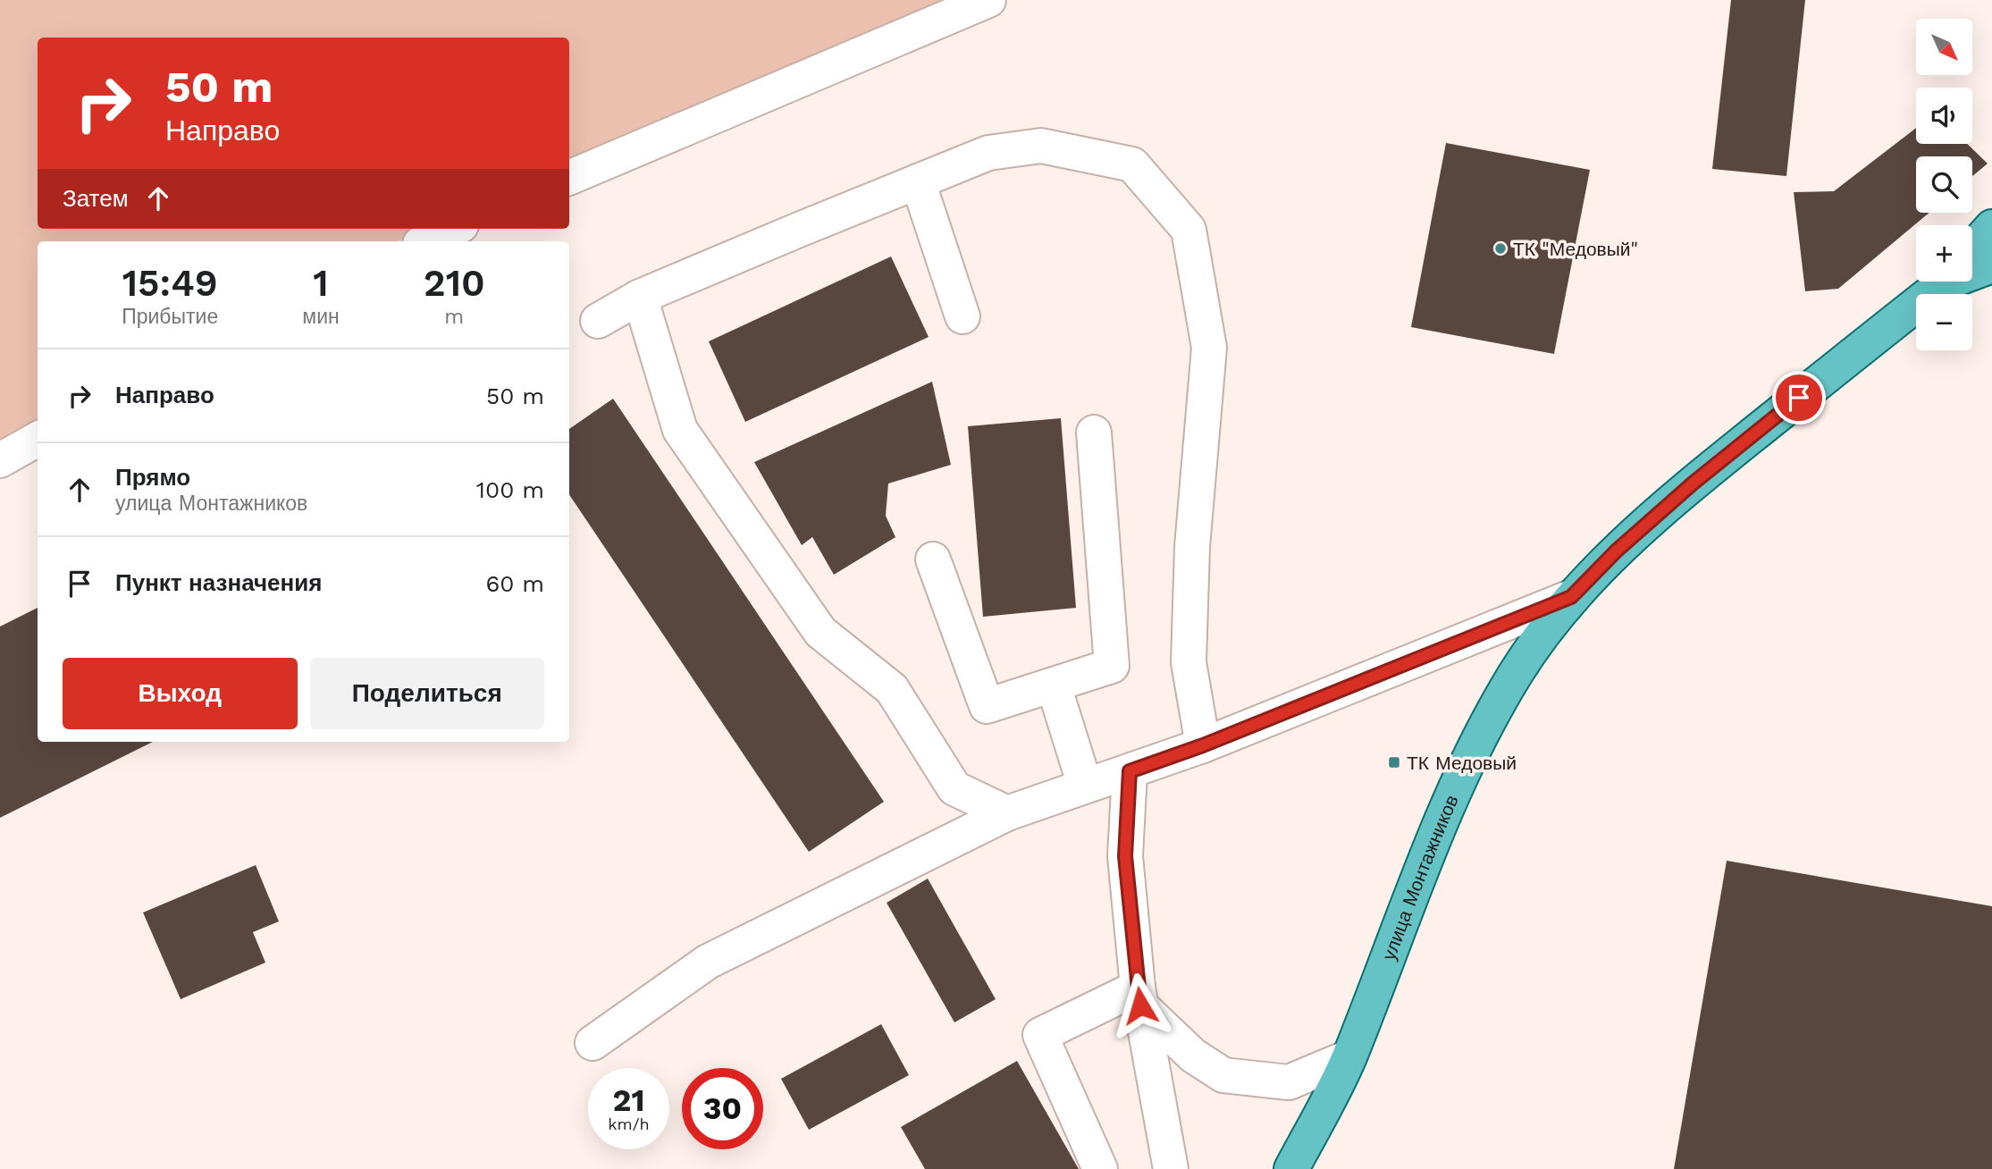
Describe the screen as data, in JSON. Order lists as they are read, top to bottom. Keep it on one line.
{"streets":{"main road":["улица Монтажников"]},"places":{"other":["ТК \"Медовый\""],"transit":["ТК Медовый"]},"north":"bottom right","page":{"map_buttons":["+","−"],"turn":["50 m","Направо"],"then":"Затем","eta":["15:49","Прибытие","1","мин","210","m"],"list":[{"name":"Направо","value":"50 m"},{"name":"Прямо","note":"улица Монтажников","value":"100 m"},{"name":"Пункт назначения","value":"60 m"}],"buttons":["Выход","Поделиться"],"speed":"21 km/h","limit":"30"}}
